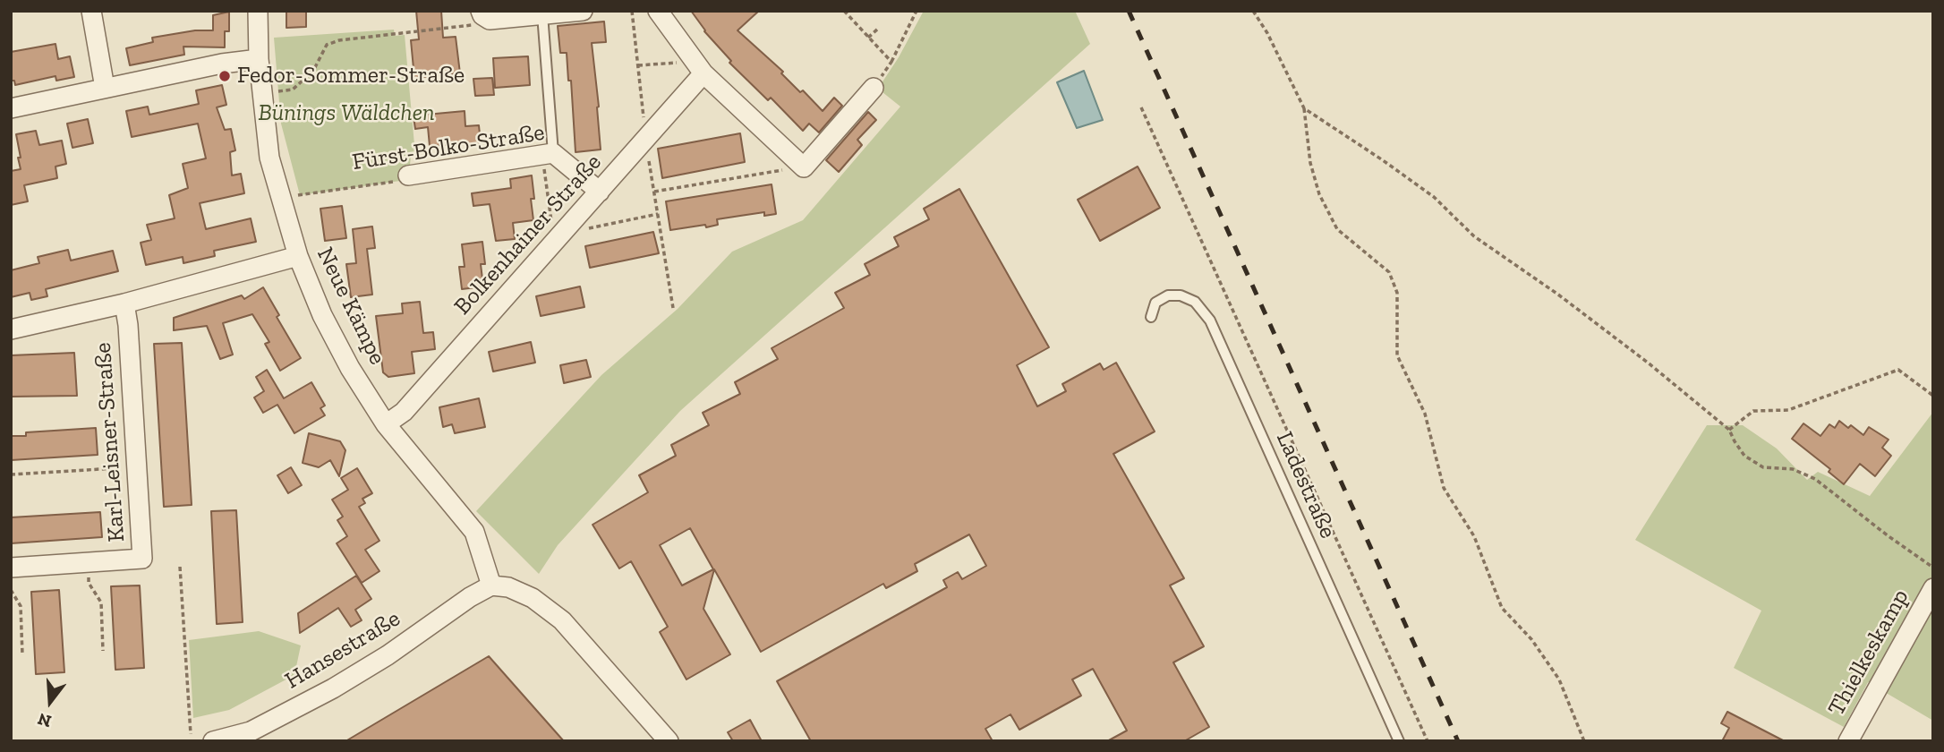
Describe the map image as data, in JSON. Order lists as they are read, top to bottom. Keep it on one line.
{"streets":{"street":["Fürst-Bolko-Straße","Bolkenhainer Straße","Neue Kämpe","Karl-Leisner-Straße","Hansestraße","Thielkeskamp"],"lane":["Ladestraße"]},"crossings":[["Fürst-Bolko-Straße","Bolkenhainer Straße"],["Bolkenhainer Straße","Neue Kämpe"],["Neue Kämpe","Hansestraße"]],"parks":["Bünings Wäldchen"],"places":["Fedor-Sommer-Straße"],"north":"bottom"}
